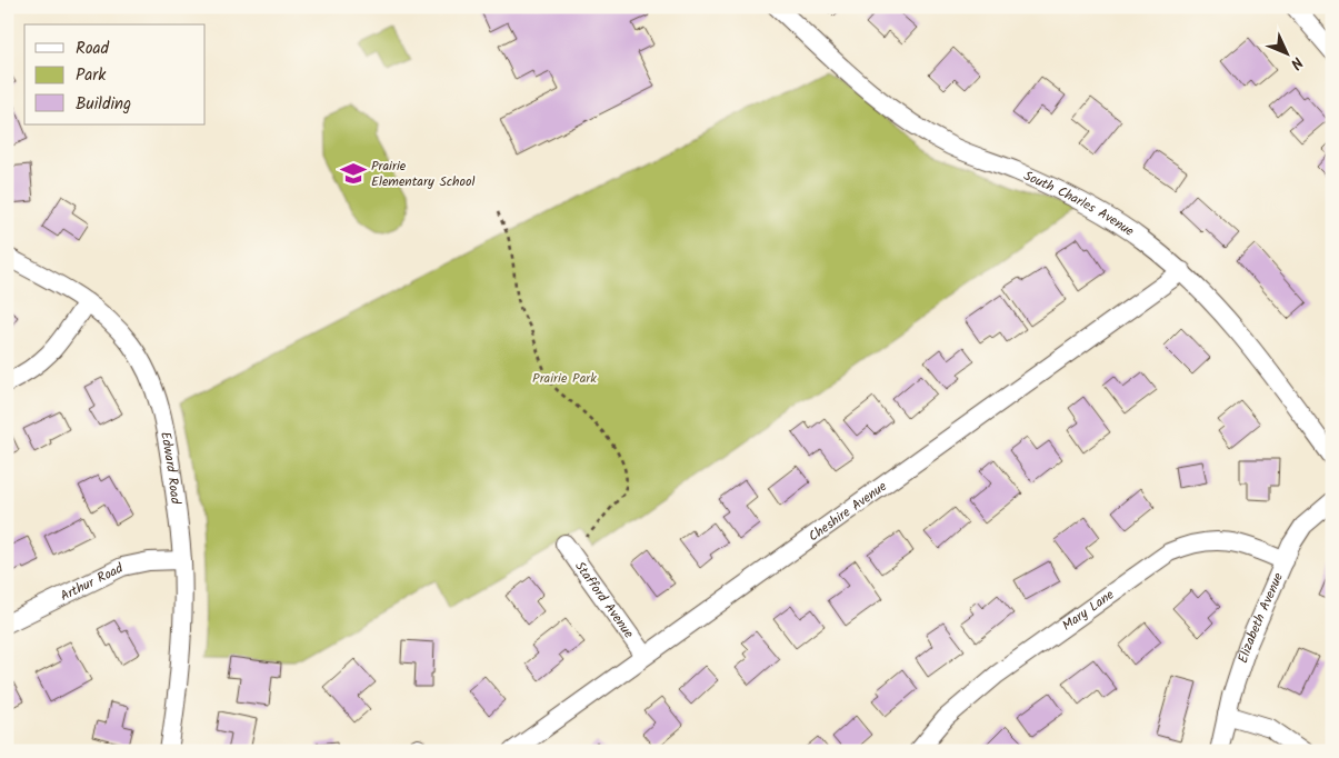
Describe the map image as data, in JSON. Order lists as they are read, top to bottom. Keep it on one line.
{"streets":{"street":["South Charles Avenue","Edward Road","Cheshire Avenue","Arthur Road","Stafford Avenue","Mary Lane","Elizabeth Avenue"]},"crossings":[["South Charles Avenue","Cheshire Avenue"],["Edward Road","Arthur Road"],["Cheshire Avenue","Stafford Avenue"],["Mary Lane","Elizabeth Avenue"]],"parks":["Prairie Park"],"places":{"school or university":["Prairie Elementary School"]},"legend":["Road","Park","Building"],"north":"bottom right"}
